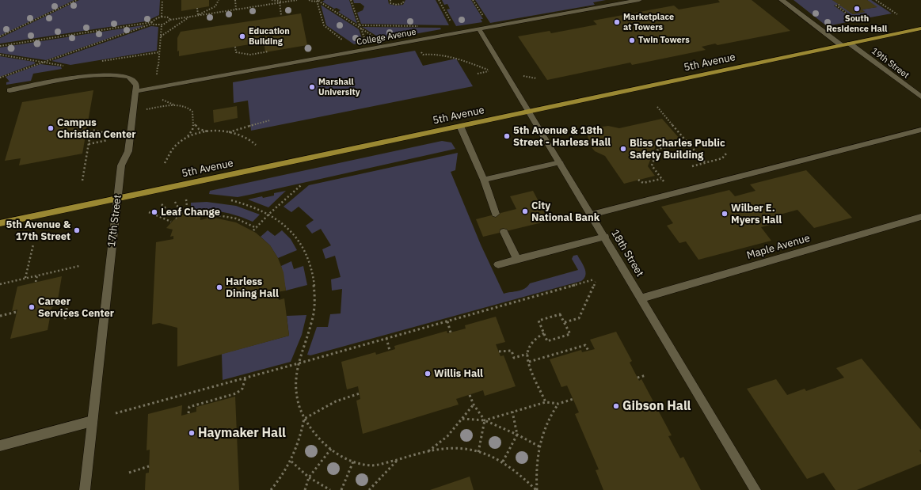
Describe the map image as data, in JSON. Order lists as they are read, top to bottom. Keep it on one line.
{"streets":{"main road":["5th Avenue"],"street":["College Avenue","19th Street","17th Street","Maple Avenue","18th Street"]},"crossings":[["College Avenue","17th Street"],["College Avenue","18th Street"],["5th Avenue","19th Street"],["5th Avenue","17th Street"],["5th Avenue","18th Street"],["Maple Avenue","18th Street"]],"places":["South Residence Hall","Marketplace at Towers","Education Building","Twin Towers","Marshall University","Campus Christian Center","5th Avenue & 18th Street - Harless Hall","Bliss Charles Public Safety Building","City National Bank","Leaf Change","Wilber E. Myers Hall","5th Avenue & 17th Street","Harless Dining Hall","Career Services Center","Willis Hall","Gibson Hall","Haymaker Hall"]}
